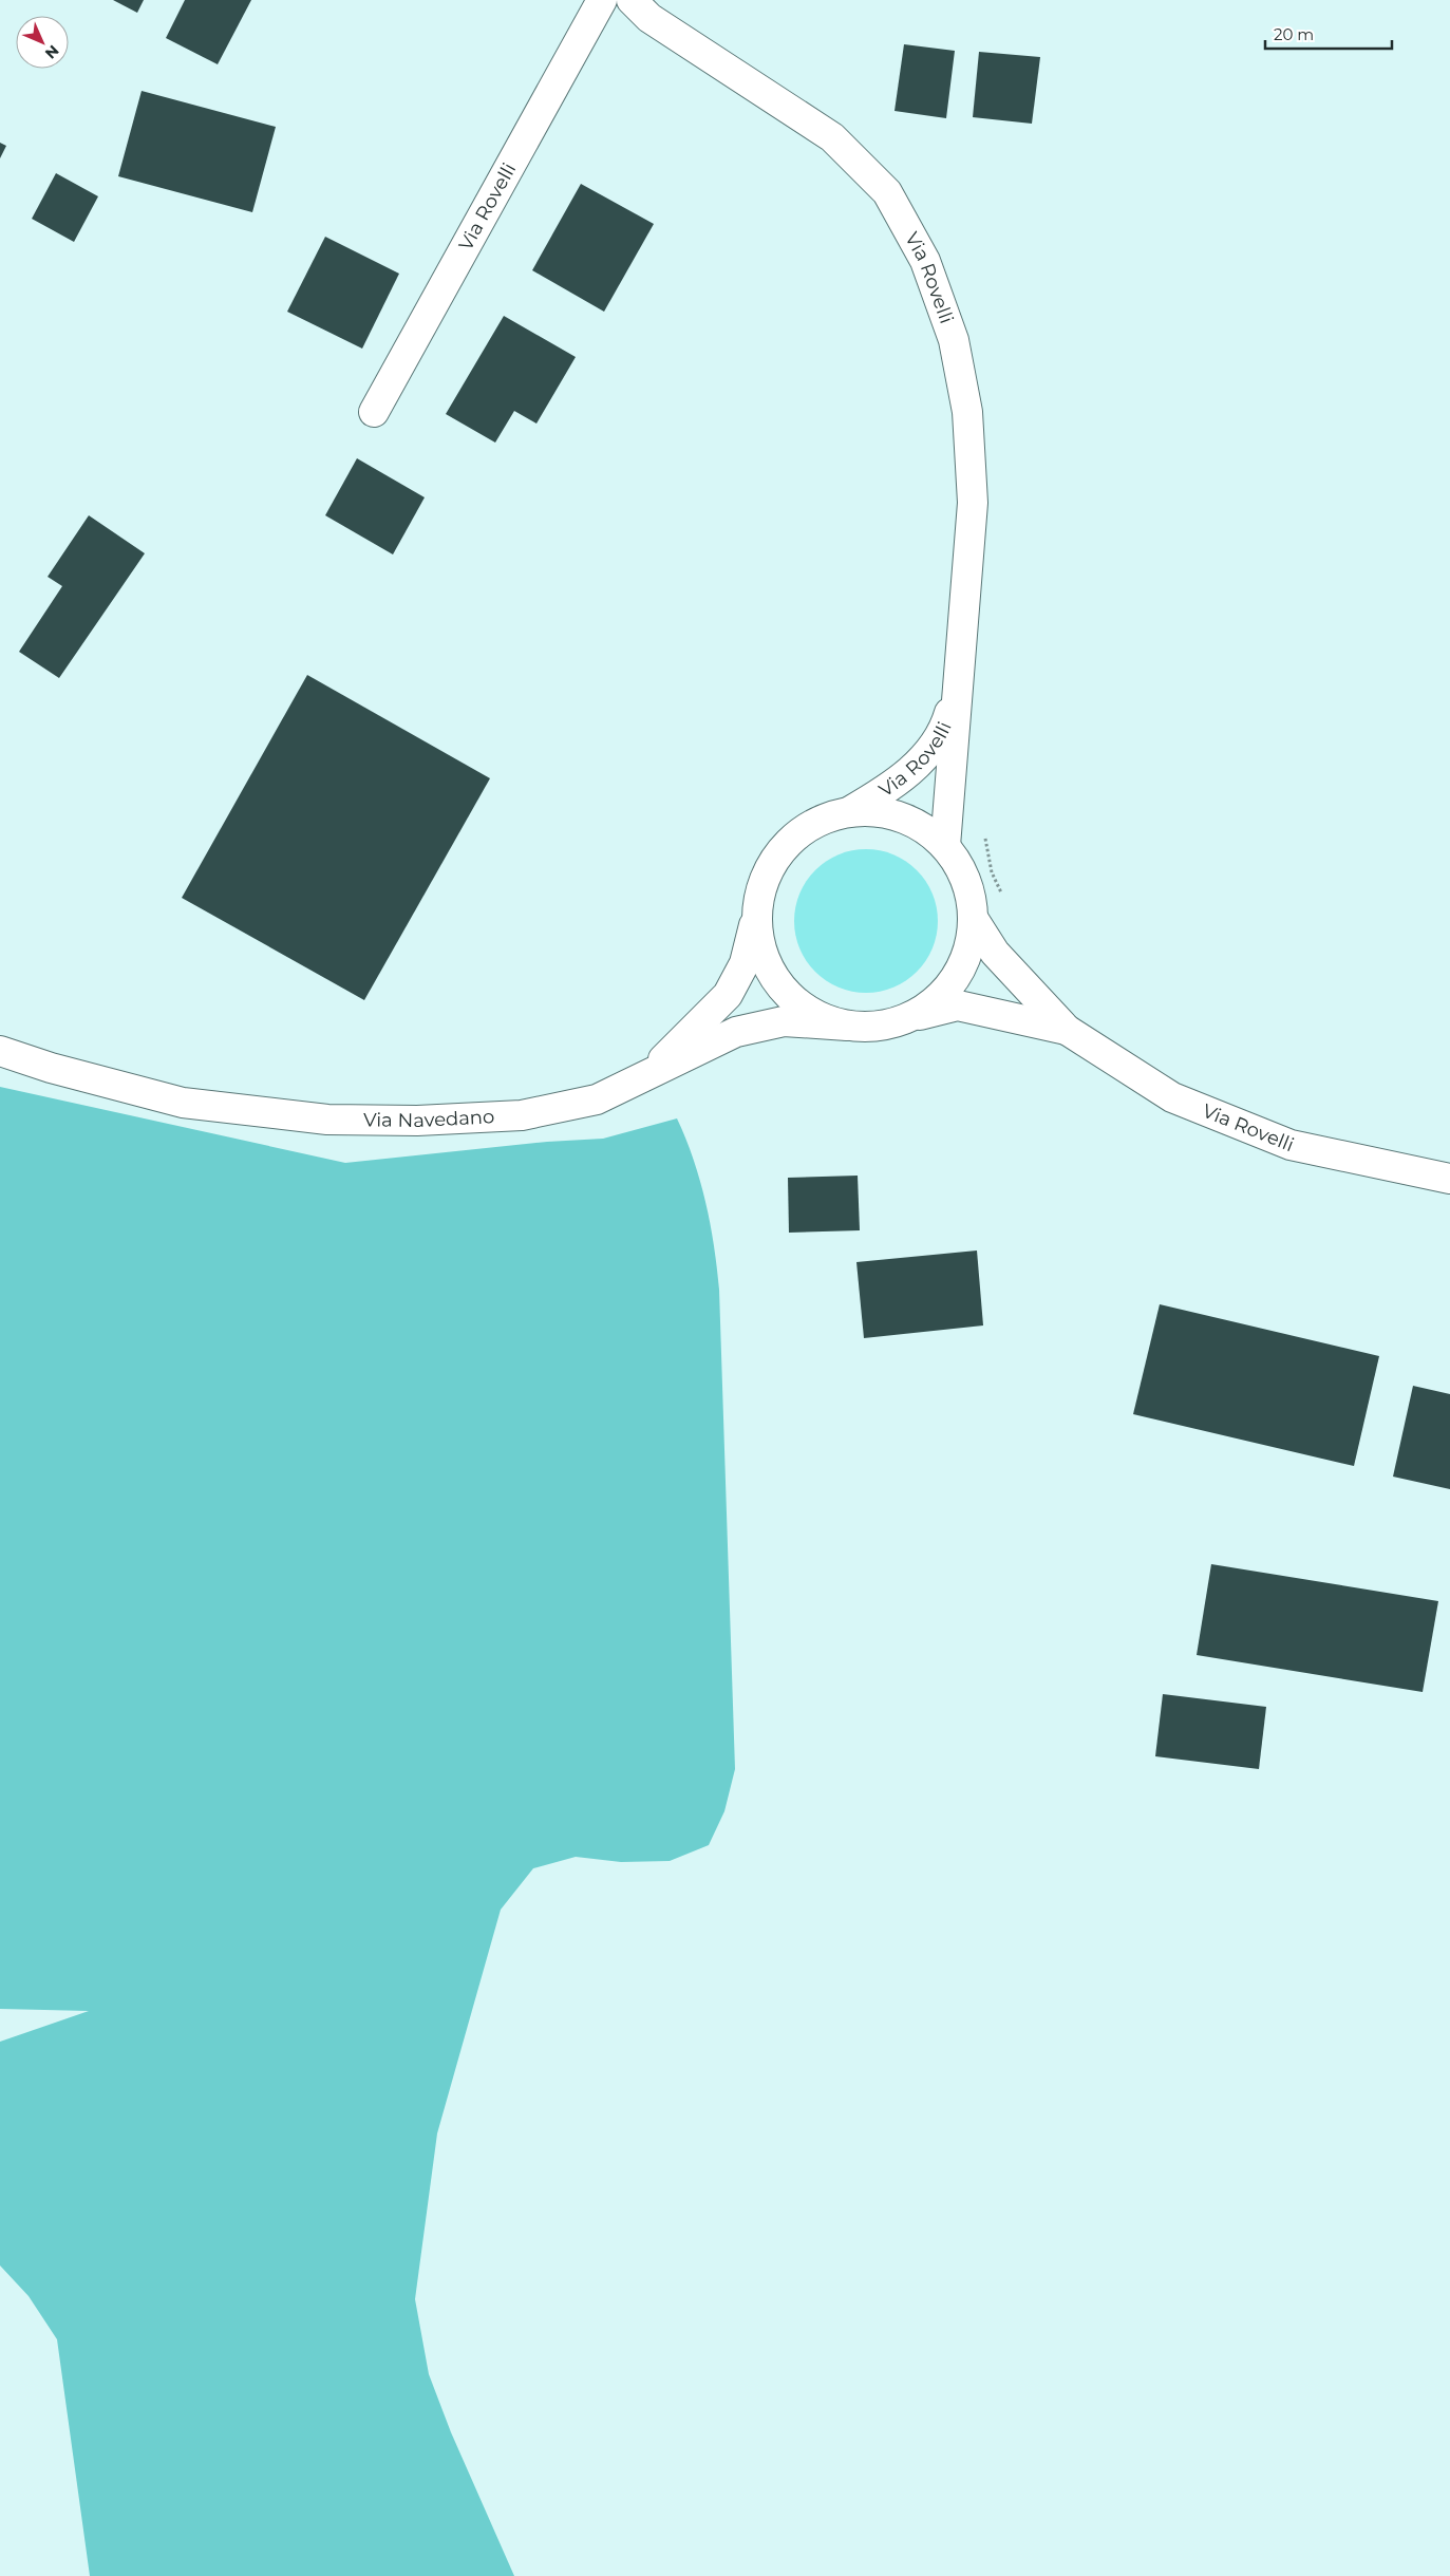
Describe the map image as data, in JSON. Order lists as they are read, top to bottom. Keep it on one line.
{"streets":{"street":["Via Rovelli","Via Navedano"]},"scale_bar":"20 m","north":"bottom right"}
